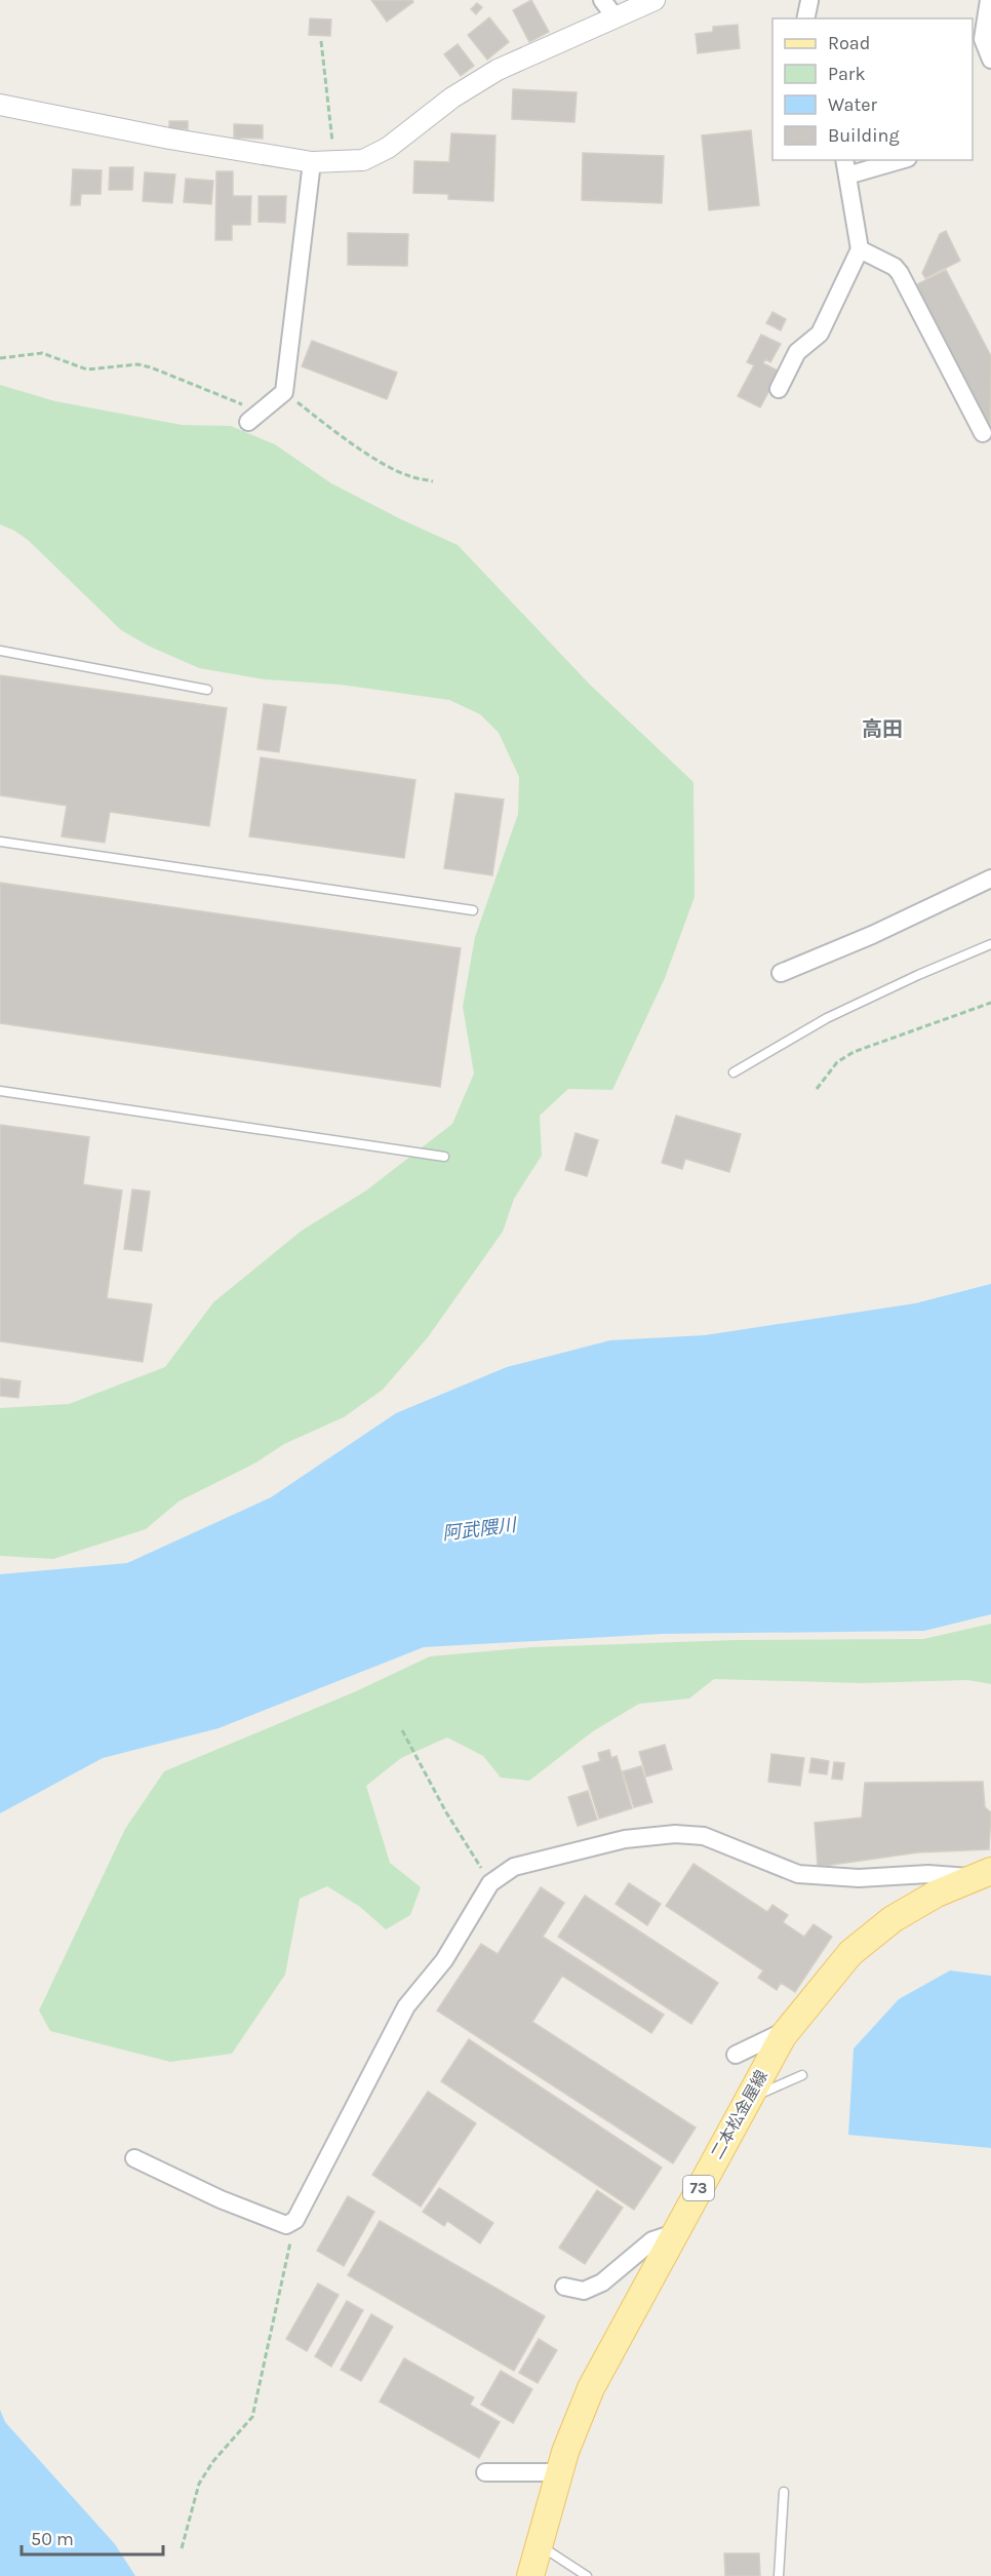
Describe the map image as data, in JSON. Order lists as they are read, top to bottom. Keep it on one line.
{"streets":{"main road":["二本松金屋線","73"]},"districts":["高田"],"water":["阿武隈川"],"legend":["Road","Park","Water","Building"],"scale_bar":"50 m"}
